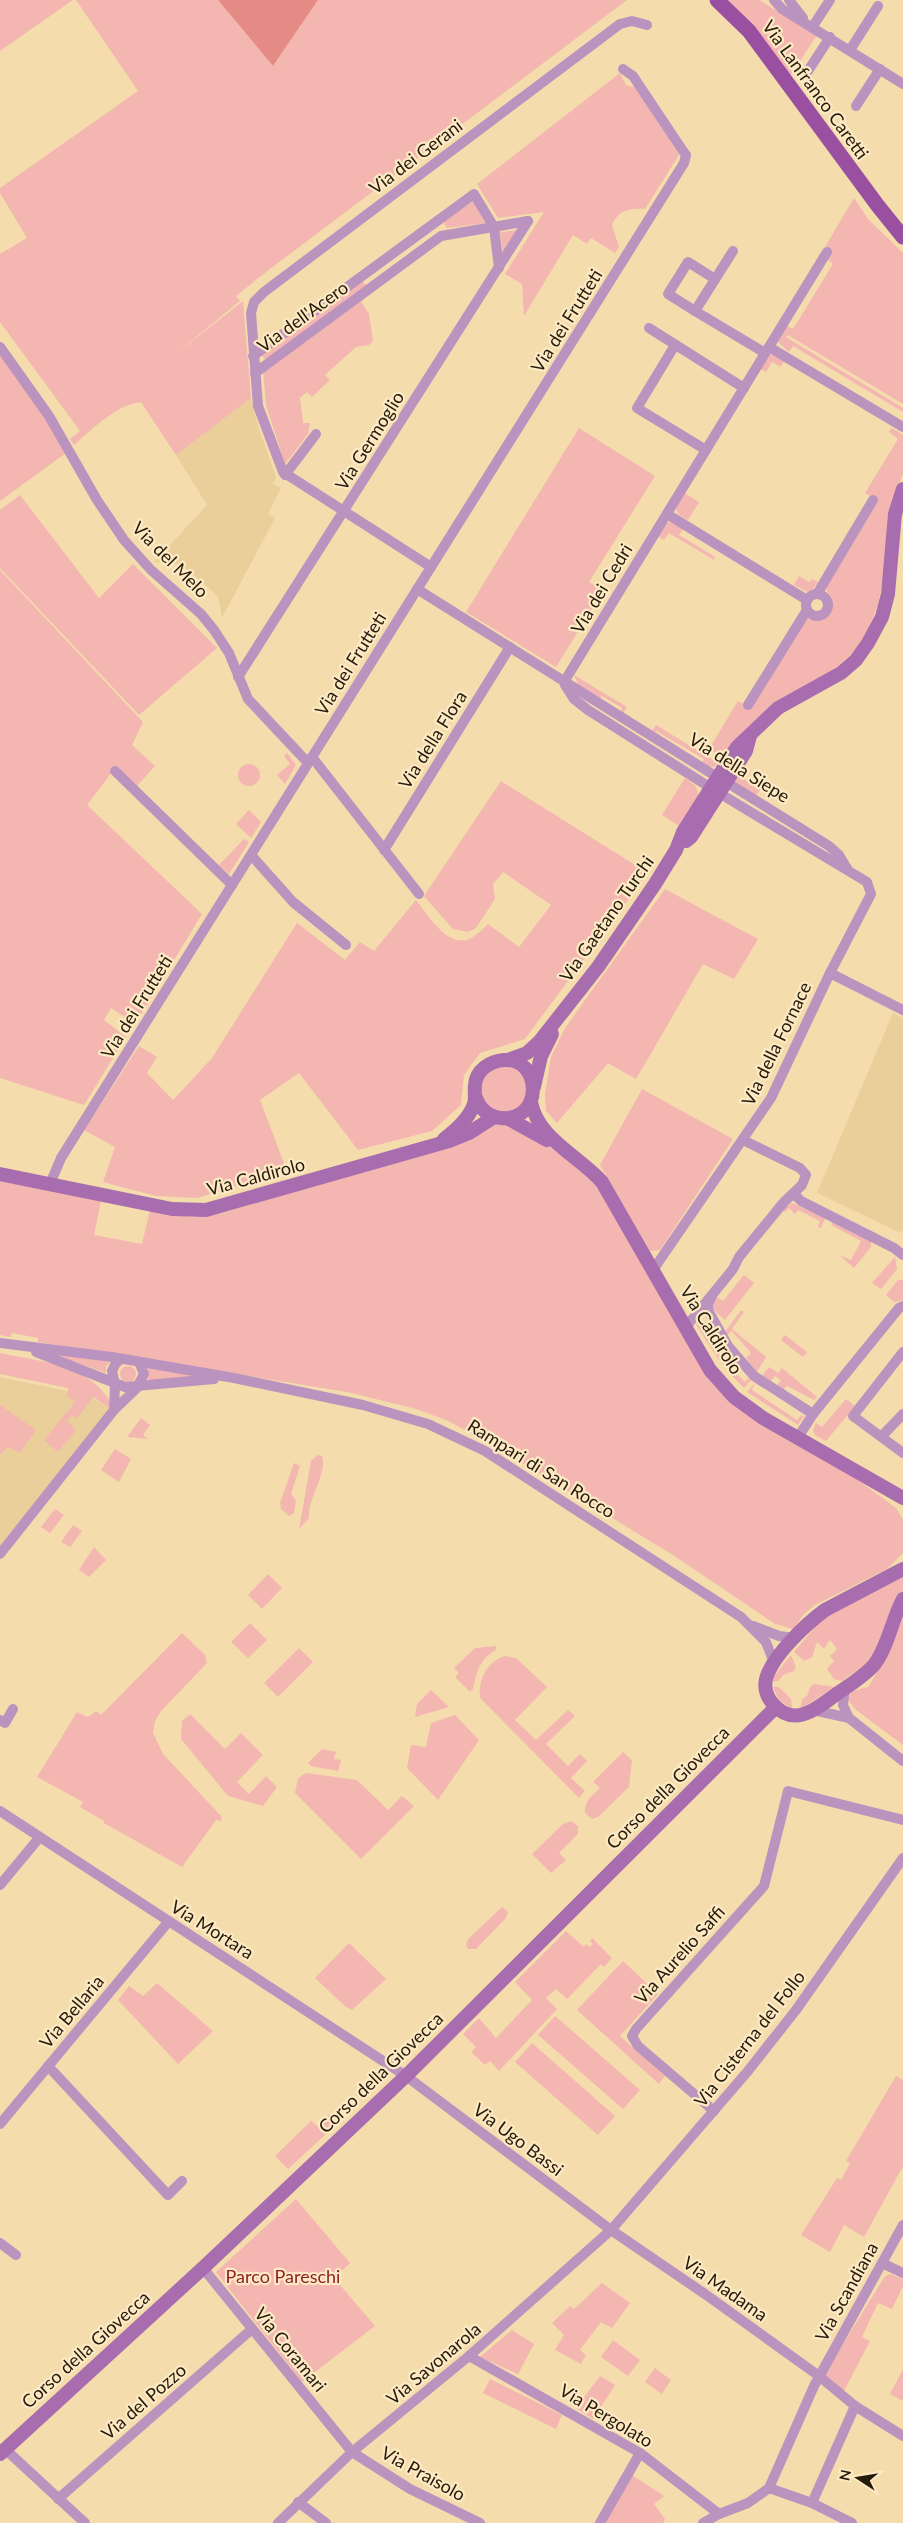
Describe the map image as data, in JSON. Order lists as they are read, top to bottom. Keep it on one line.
{"streets":{"main road":["Via Lanfranco Caretti"],"street":["Via dei Gerani","Via dell'Acero","Via dei Frutteti","Via Germoglio","Via del Melo","Via dei Cedri","Via della Flora","Via della Siepe","Via Gaetano Turchi","Via della Fornace","Via Caldirolo","Rampari di San Rocco","Corso della Giovecca","Via Mortara","Via Aurelio Saffi","Via Bellaria","Via Cisterna del Follo","Via Ugo Bassi","Via Madama","Via Scandiana","Via Coramari","Via Savonarola","Via del Pozzo","Via Pergolato","Via Praisolo"]},"crossings":[["Via dei Gerani","Via dell'Acero"],["Via dell'Acero","Via Germoglio"],["Via dei Frutteti","Via del Melo"],["Via dei Frutteti","Via della Siepe"],["Via dei Frutteti","Via Caldirolo"],["Via Germoglio","Via del Melo"],["Via del Melo","Via della Flora"],["Via dei Cedri","Via della Siepe"],["Via della Flora","Via della Siepe"],["Via della Siepe","Via Gaetano Turchi"],["Via della Siepe","Via della Fornace"],["Via Gaetano Turchi","Via Caldirolo"],["Via della Fornace","Via Caldirolo"],["Corso della Giovecca","Via Mortara"],["Corso della Giovecca","Via Ugo Bassi"],["Corso della Giovecca","Via Coramari"],["Via Mortara","Via Bellaria"],["Via Mortara","Via Ugo Bassi"],["Via Aurelio Saffi","Via Cisterna del Follo"],["Via Cisterna del Follo","Via Ugo Bassi"],["Via Cisterna del Follo","Via Madama"],["Via Cisterna del Follo","Via Savonarola"],["Via Ugo Bassi","Via Madama"],["Via Ugo Bassi","Via Savonarola"],["Via Madama","Via Scandiana"],["Via Madama","Via Savonarola"],["Via Coramari","Via Savonarola"],["Via Coramari","Via del Pozzo"],["Via Coramari","Via Praisolo"],["Via Savonarola","Via Pergolato"],["Via Savonarola","Via Praisolo"]],"parks":["Parco Pareschi"],"north":"left"}
